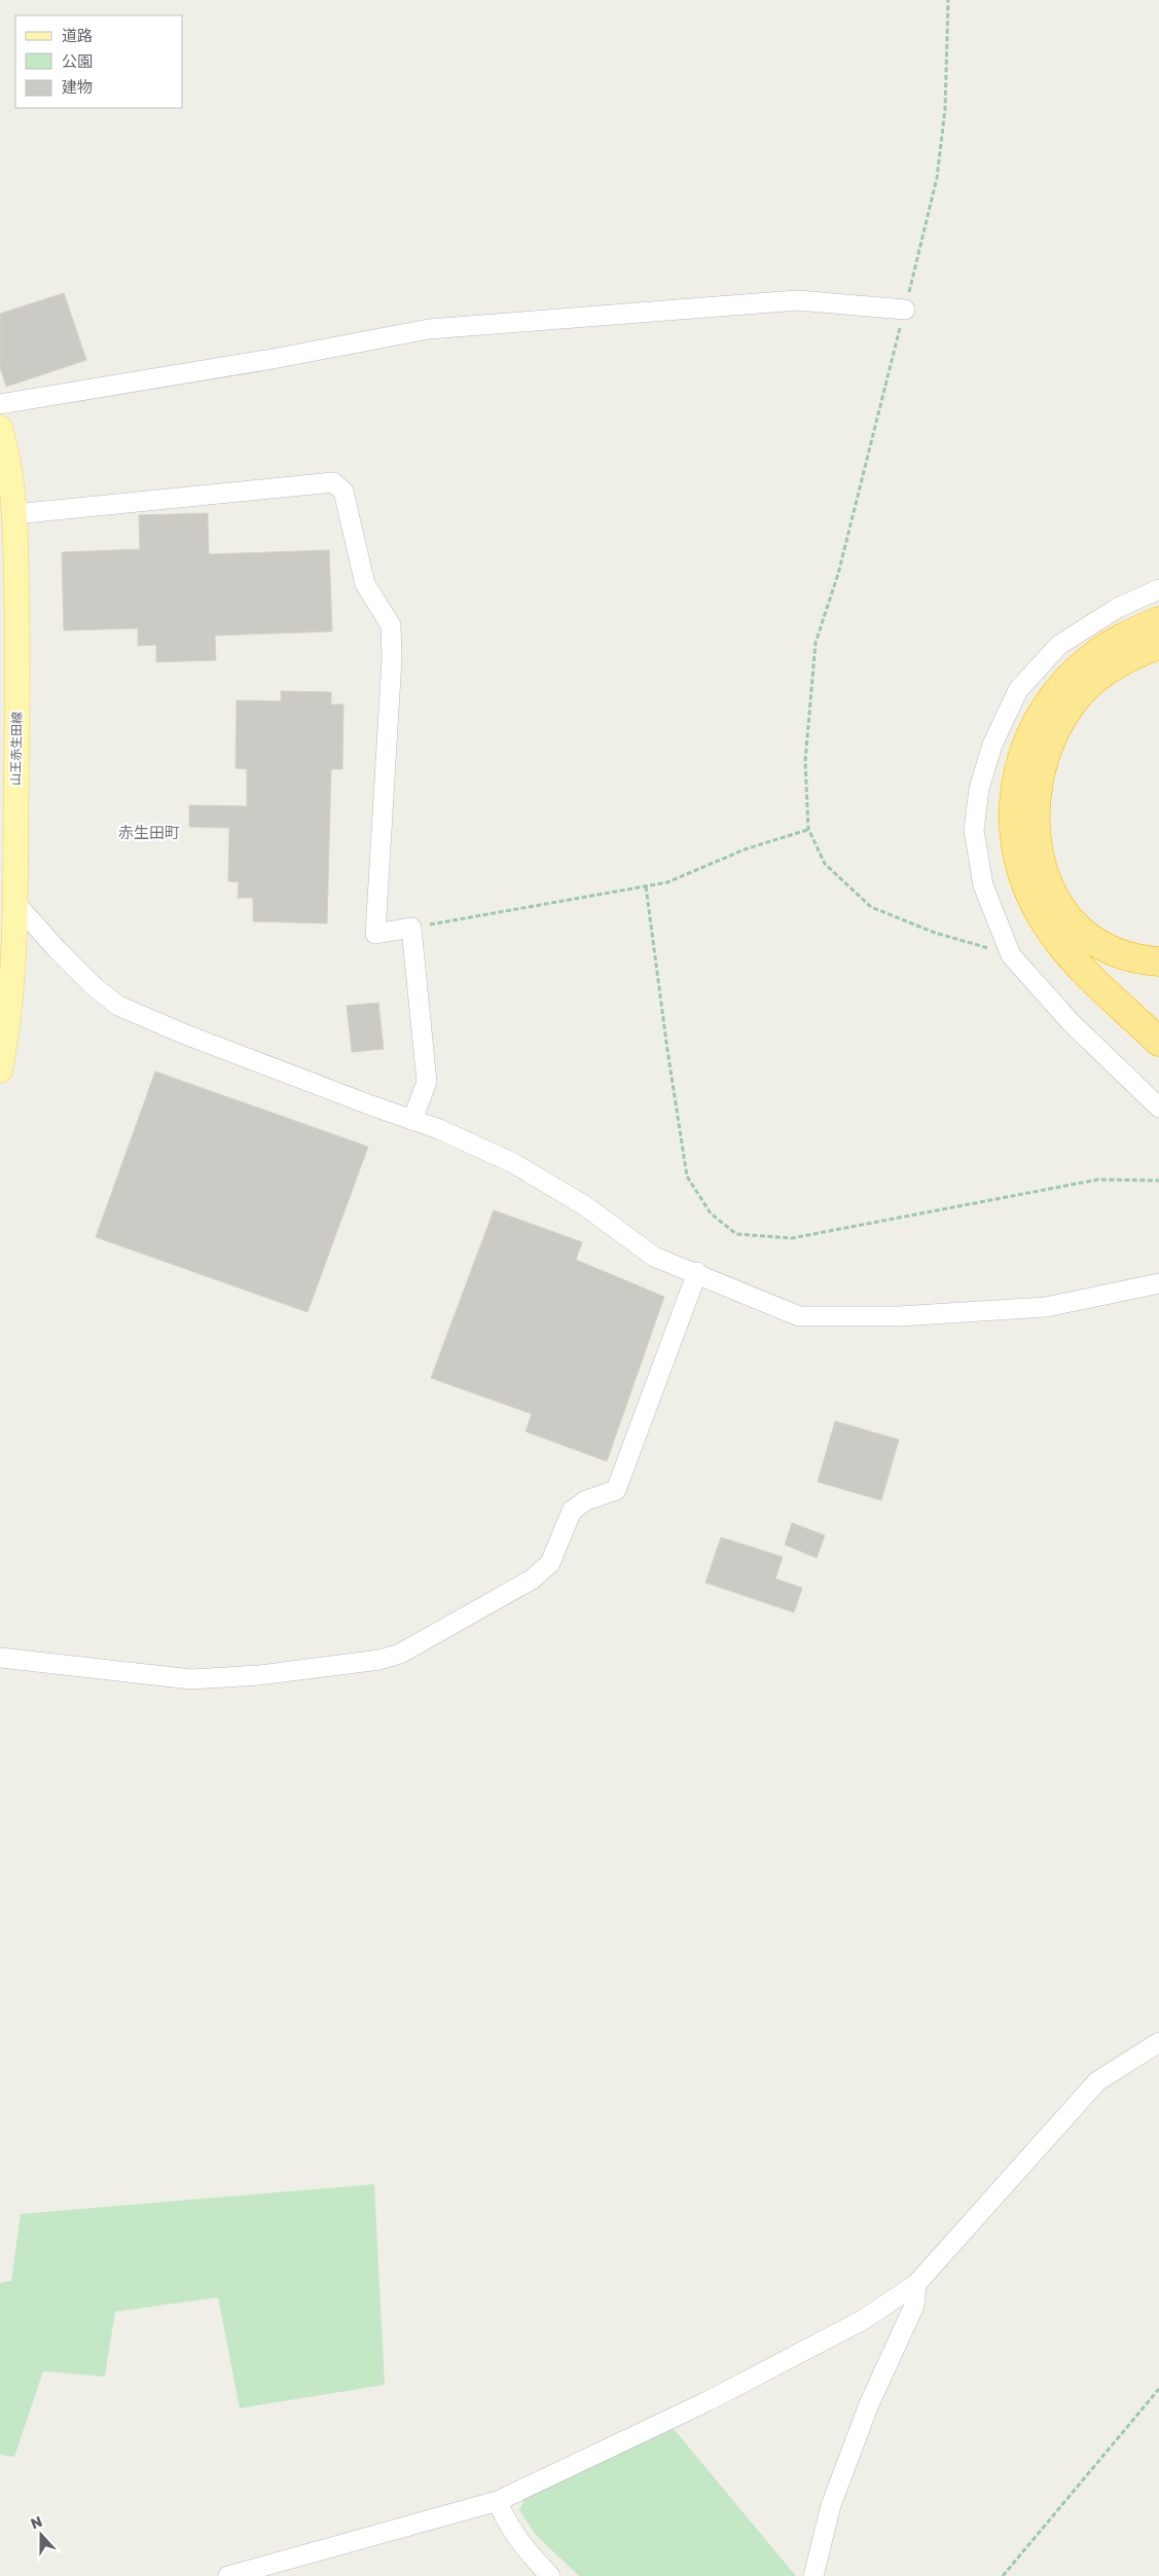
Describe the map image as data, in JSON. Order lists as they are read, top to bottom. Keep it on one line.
{"streets":{"main road":["山王赤生田線"]},"districts":["赤生田町"],"legend":["道路","公園","建物"],"north":"top"}
